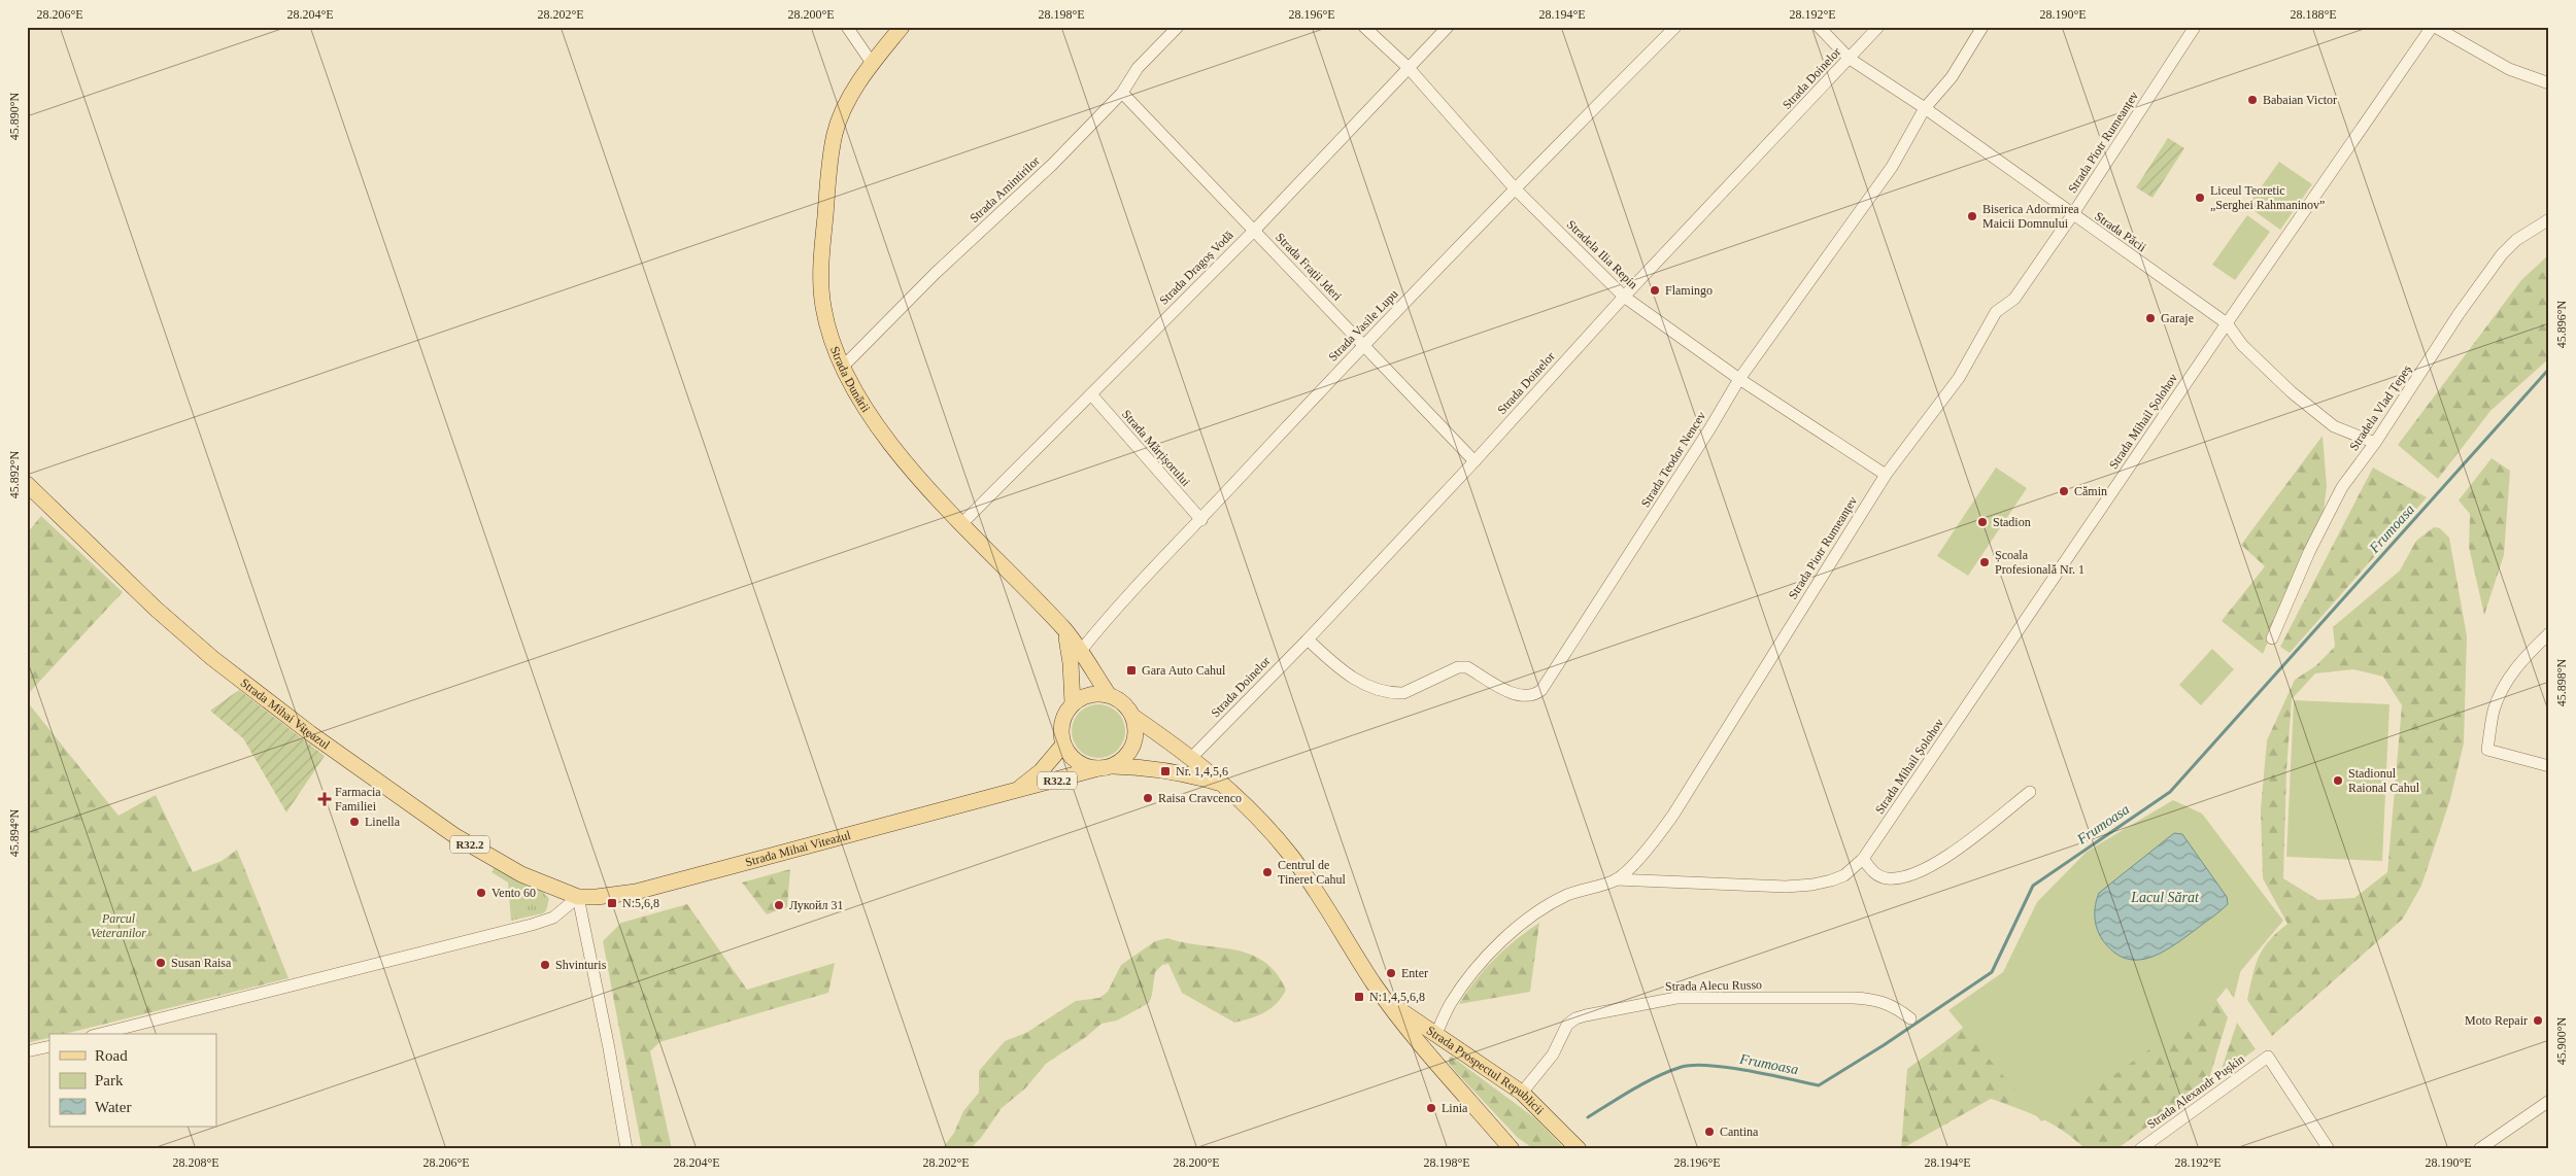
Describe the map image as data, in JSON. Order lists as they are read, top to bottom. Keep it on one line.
{"streets":{"main road":["Strada Dunării","Strada Mihai Viteazul","R32.2","Strada Prospectul Republicii"],"street":["Strada Doinelor","Strada Piotr Rumeanțev","Strada Amintirilor","Strada Păcii","Stradela Ilia Repin","Strada Frații Jderi","Strada Dragoș Vodă","Strada Vasile Lupu","Stradela Vlad Țepeş","Strada Mihail Șolohov","Strada Mărțișorului","Strada Teodor Nencev","Strada Alecu Russo","Strada Alexandr Pușkin"]},"crossings":[["Strada Doinelor","Strada Păcii"],["Strada Doinelor","Stradela Ilia Repin"],["Strada Doinelor","Strada Frații Jderi"],["Strada Doinelor","Strada Teodor Nencev"],["Strada Doinelor","Strada Prospectul Republicii"],["Strada Piotr Rumeanțev","Strada Păcii"],["Strada Piotr Rumeanțev","Stradela Ilia Repin"],["Strada Piotr Rumeanțev","Strada Mihail Șolohov"],["Strada Piotr Rumeanțev","Strada Prospectul Republicii"],["Strada Amintirilor","Strada Frații Jderi"],["Strada Amintirilor","Strada Dunării"],["Strada Păcii","Stradela Vlad Țepeş"],["Strada Păcii","Strada Mihail Șolohov"],["Strada Păcii","Strada Teodor Nencev"],["Stradela Ilia Repin","Strada Dragoș Vodă"],["Stradela Ilia Repin","Strada Vasile Lupu"],["Stradela Ilia Repin","Strada Teodor Nencev"],["Strada Frații Jderi","Strada Dragoș Vodă"],["Strada Frații Jderi","Strada Vasile Lupu"],["Strada Dragoș Vodă","Strada Dunării"],["Strada Dragoș Vodă","Strada Mărțișorului"],["Strada Vasile Lupu","Strada Dunării"],["Strada Vasile Lupu","Strada Mărțișorului"],["Strada Dunării","Strada Mihai Viteazul"],["Strada Dunării","Strada Prospectul Republicii"],["Strada Mihai Viteazul","Strada Prospectul Republicii"],["Strada Alecu Russo","Strada Prospectul Republicii"]],"water":["Frumoasa","Lacul Sărat"],"parks":["Parcul Veteranilor"],"places":{"other":["Babaian Victor","Liceul Teoretic „Serghei Rahmaninov”","Biserica Adormirea Maicii Domnului","Flamingo","Garaje","Cămin","Stadion","Școala Profesională Nr. 1","Stadionul Raional Cahul","Raisa Cravcenco","Linella","Centrul de Tineret Cahul","Vento 60","Лукойл 31","Susan Raisa","Shvinturis","Enter","Moto Repair","Linia","Cantina"],"transit":["Gara Auto Cahul","Nr. 1,4,5,6","N:5,6,8","N:1,4,5,6,8"],"health":["Farmacia Familiei"]},"legend":["Road","Park","Water"],"coordinates":["28.206°E","28.204°E","28.202°E","28.200°E","28.198°E","28.196°E","28.194°E","28.192°E","28.190°E","28.188°E","45.890°N","45.896°N","45.892°N","45.898°N","45.894°N","45.900°N","28.208°E"]}
